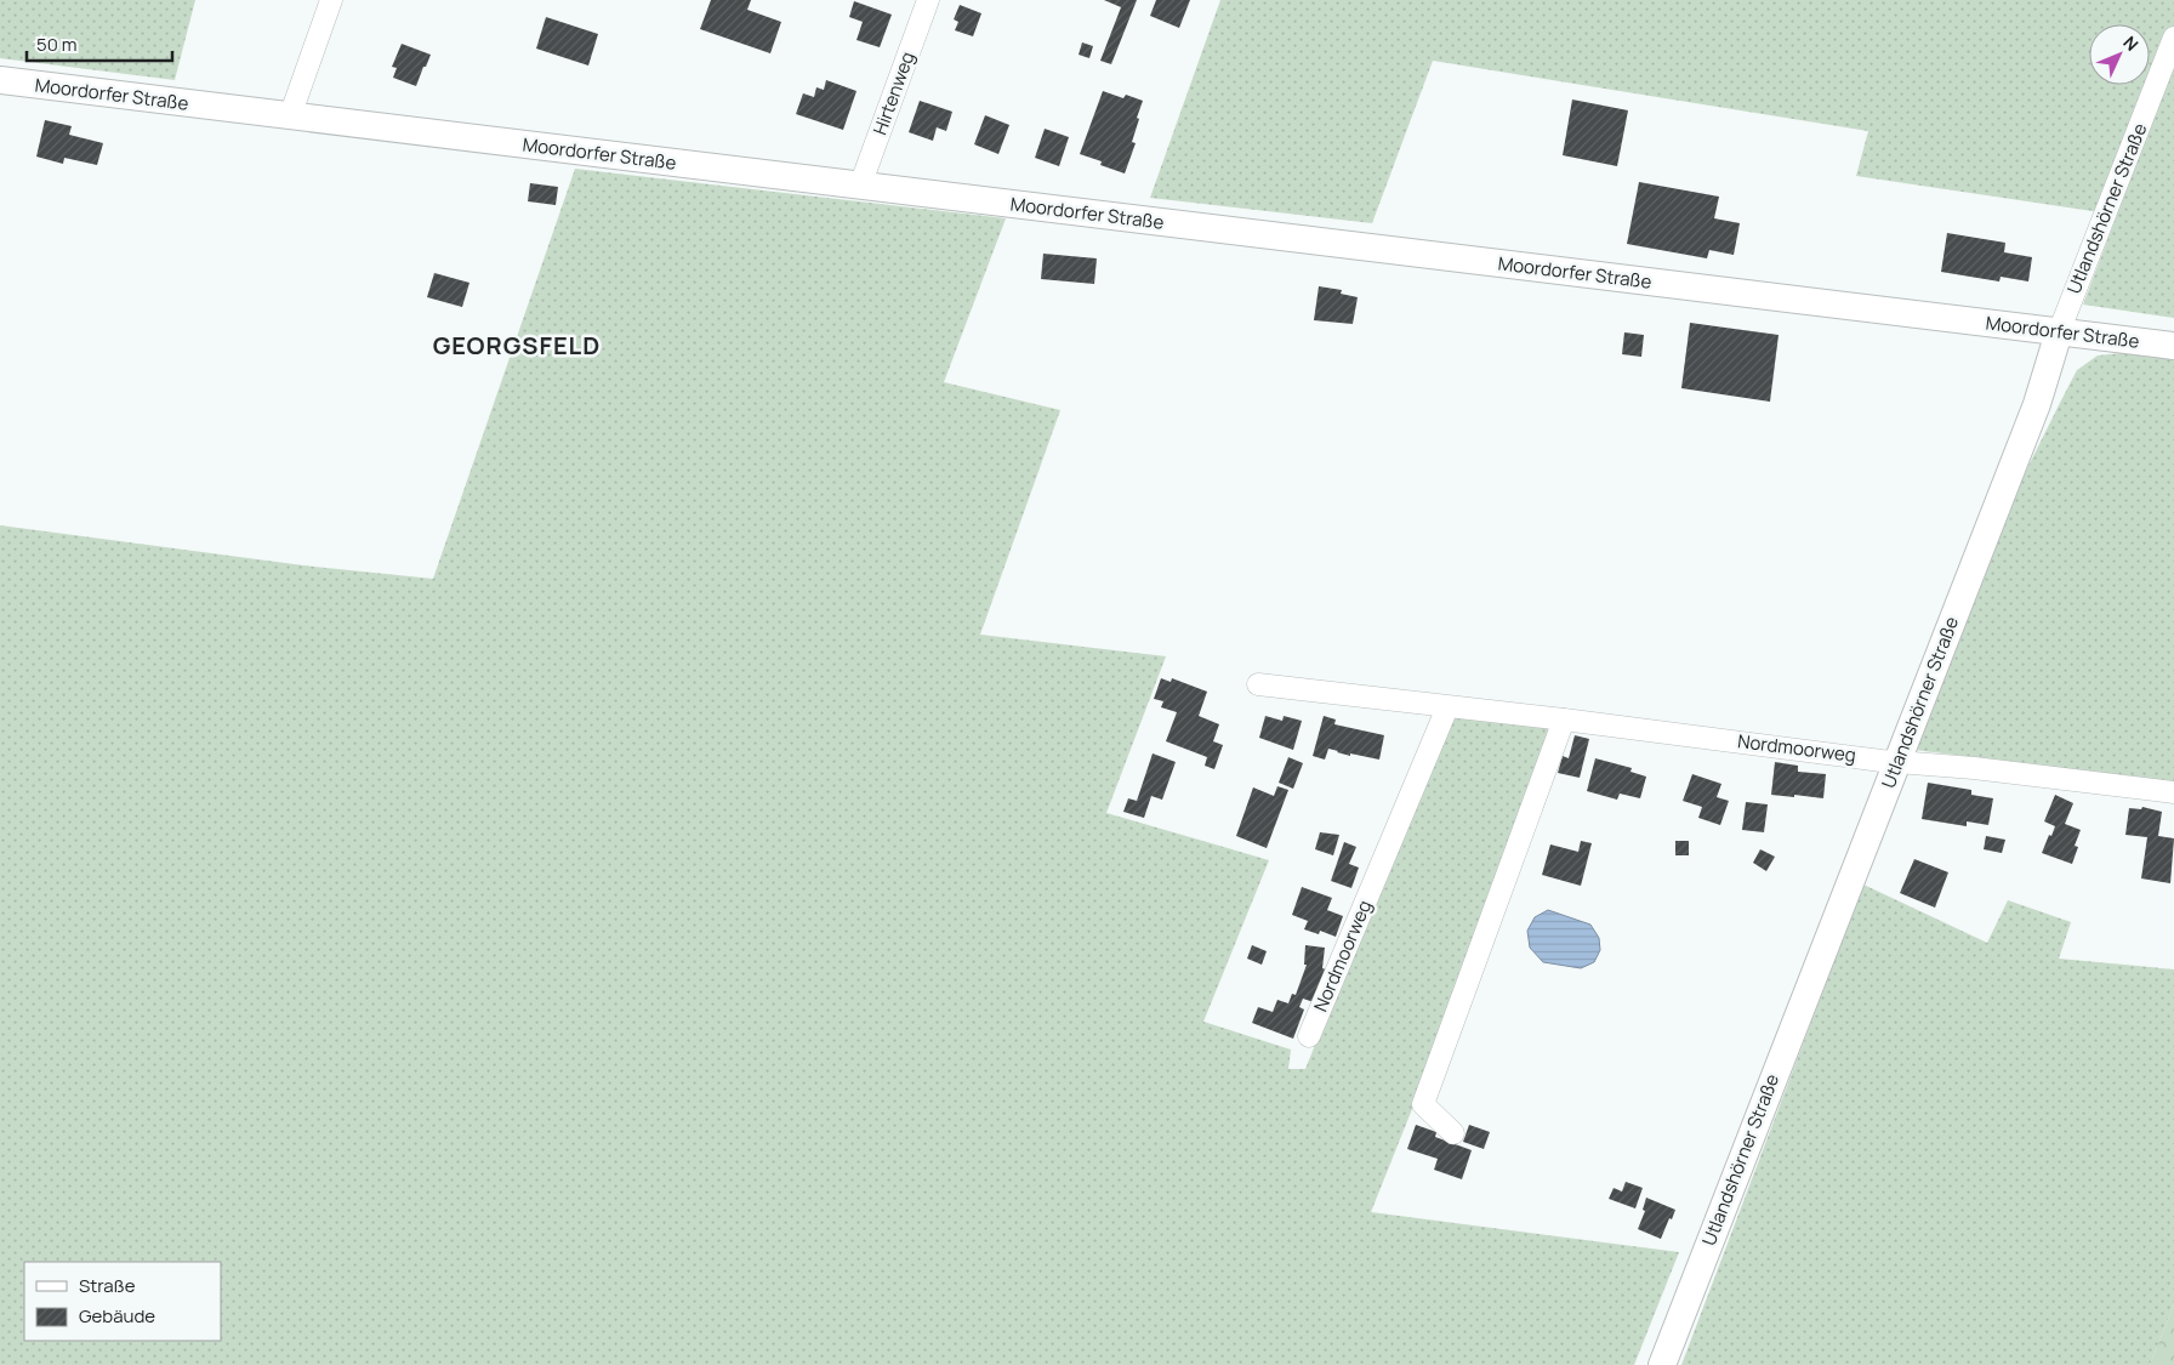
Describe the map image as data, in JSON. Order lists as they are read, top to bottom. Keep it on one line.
{"streets":{"street":["Hirtenweg","Moordorfer Straße","Utlandshörner Straße","Nordmoorweg"]},"crossings":[["Hirtenweg","Moordorfer Straße"],["Moordorfer Straße","Utlandshörner Straße"],["Utlandshörner Straße","Nordmoorweg"]],"districts":["GEORGSFELD"],"legend":["Straße","Gebäude"],"scale_bar":"50 m","north":"top right"}
